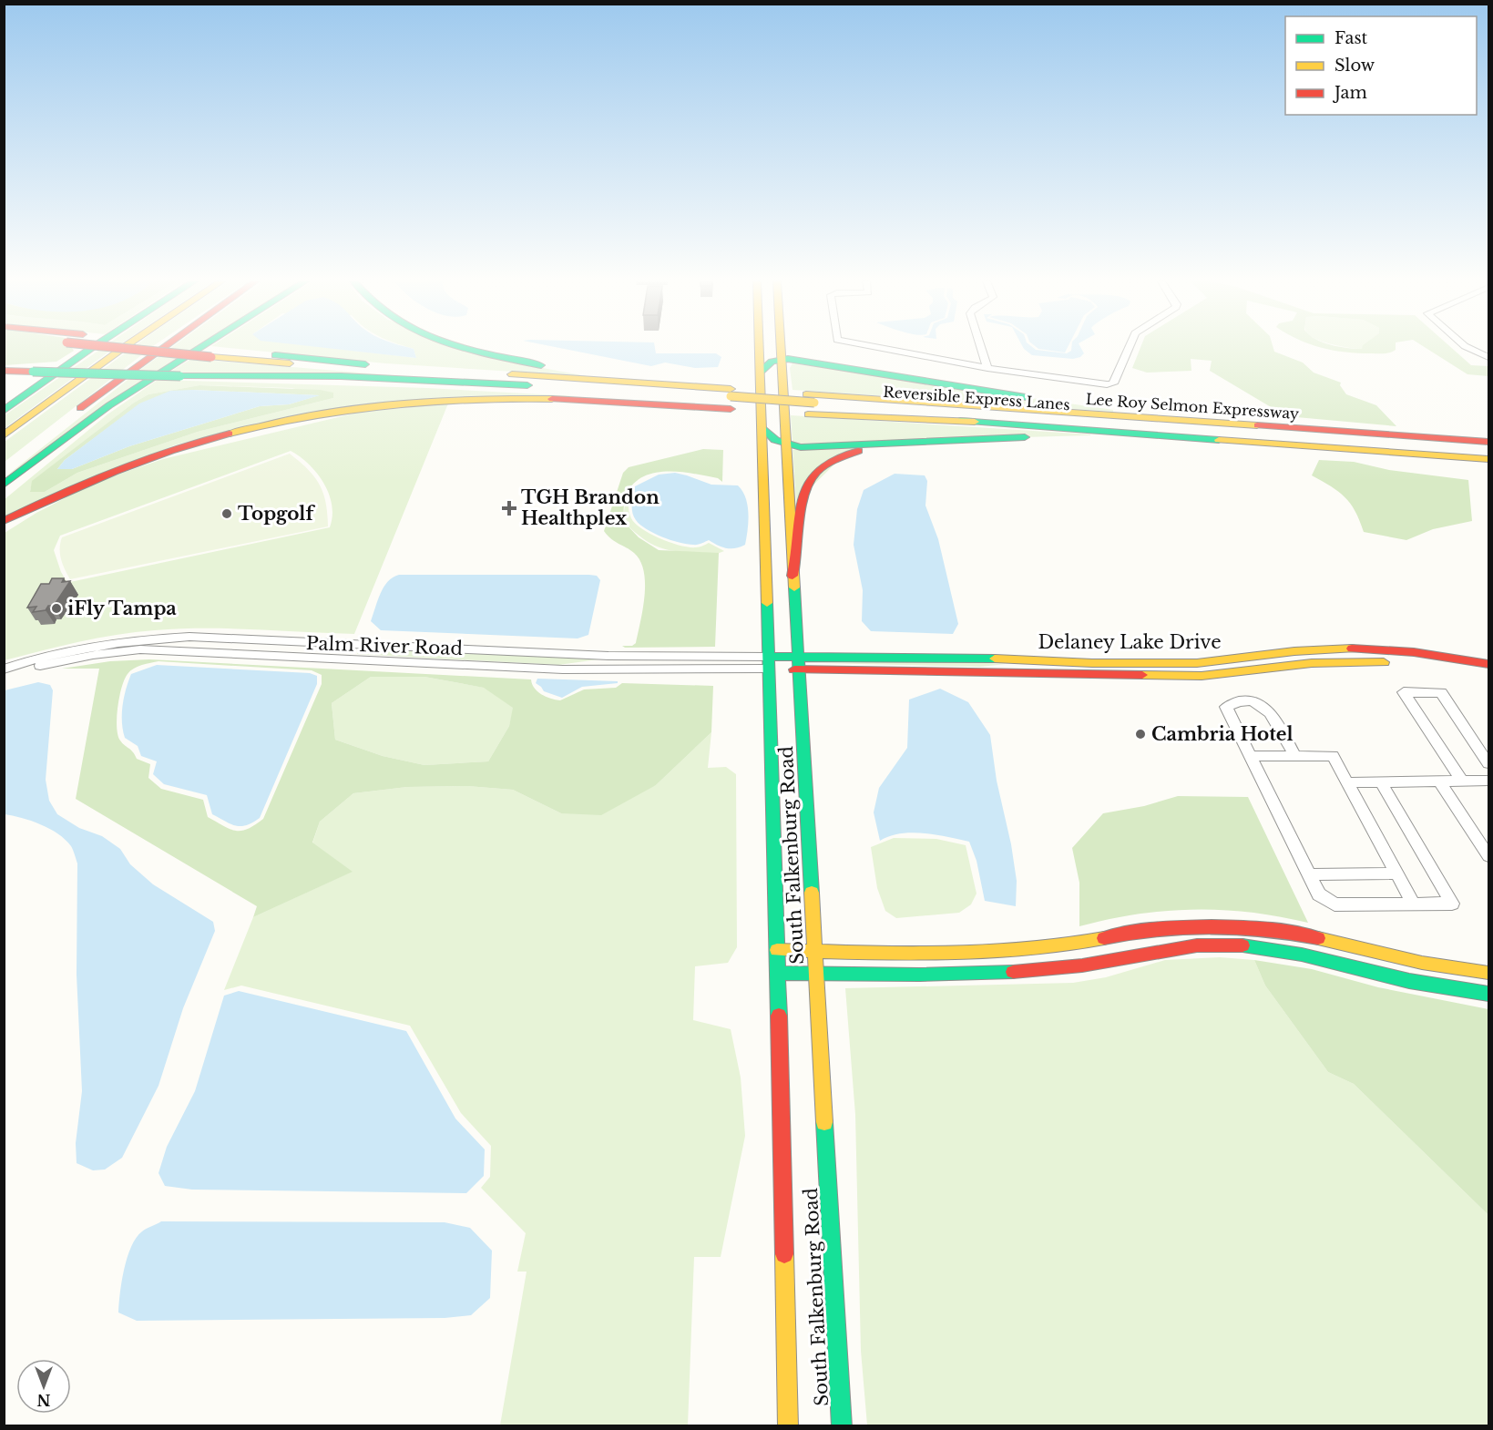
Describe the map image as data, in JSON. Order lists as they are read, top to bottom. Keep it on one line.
{"streets":{"main road":["Reversible Express Lanes","Lee Roy Selmon Expressway","Delaney Lake Drive","South Falkenburg Road"],"street":["Palm River Road"]},"crossings":[["Reversible Express Lanes","Lee Roy Selmon Expressway"],["Delaney Lake Drive","Palm River Road"],["Delaney Lake Drive","South Falkenburg Road"],["Palm River Road","South Falkenburg Road"]],"places":{"health":["TGH Brandon Healthplex"],"other":["Topgolf","iFly Tampa","Cambria Hotel"]},"legend":["Fast","Slow","Jam"],"north":"bottom"}
